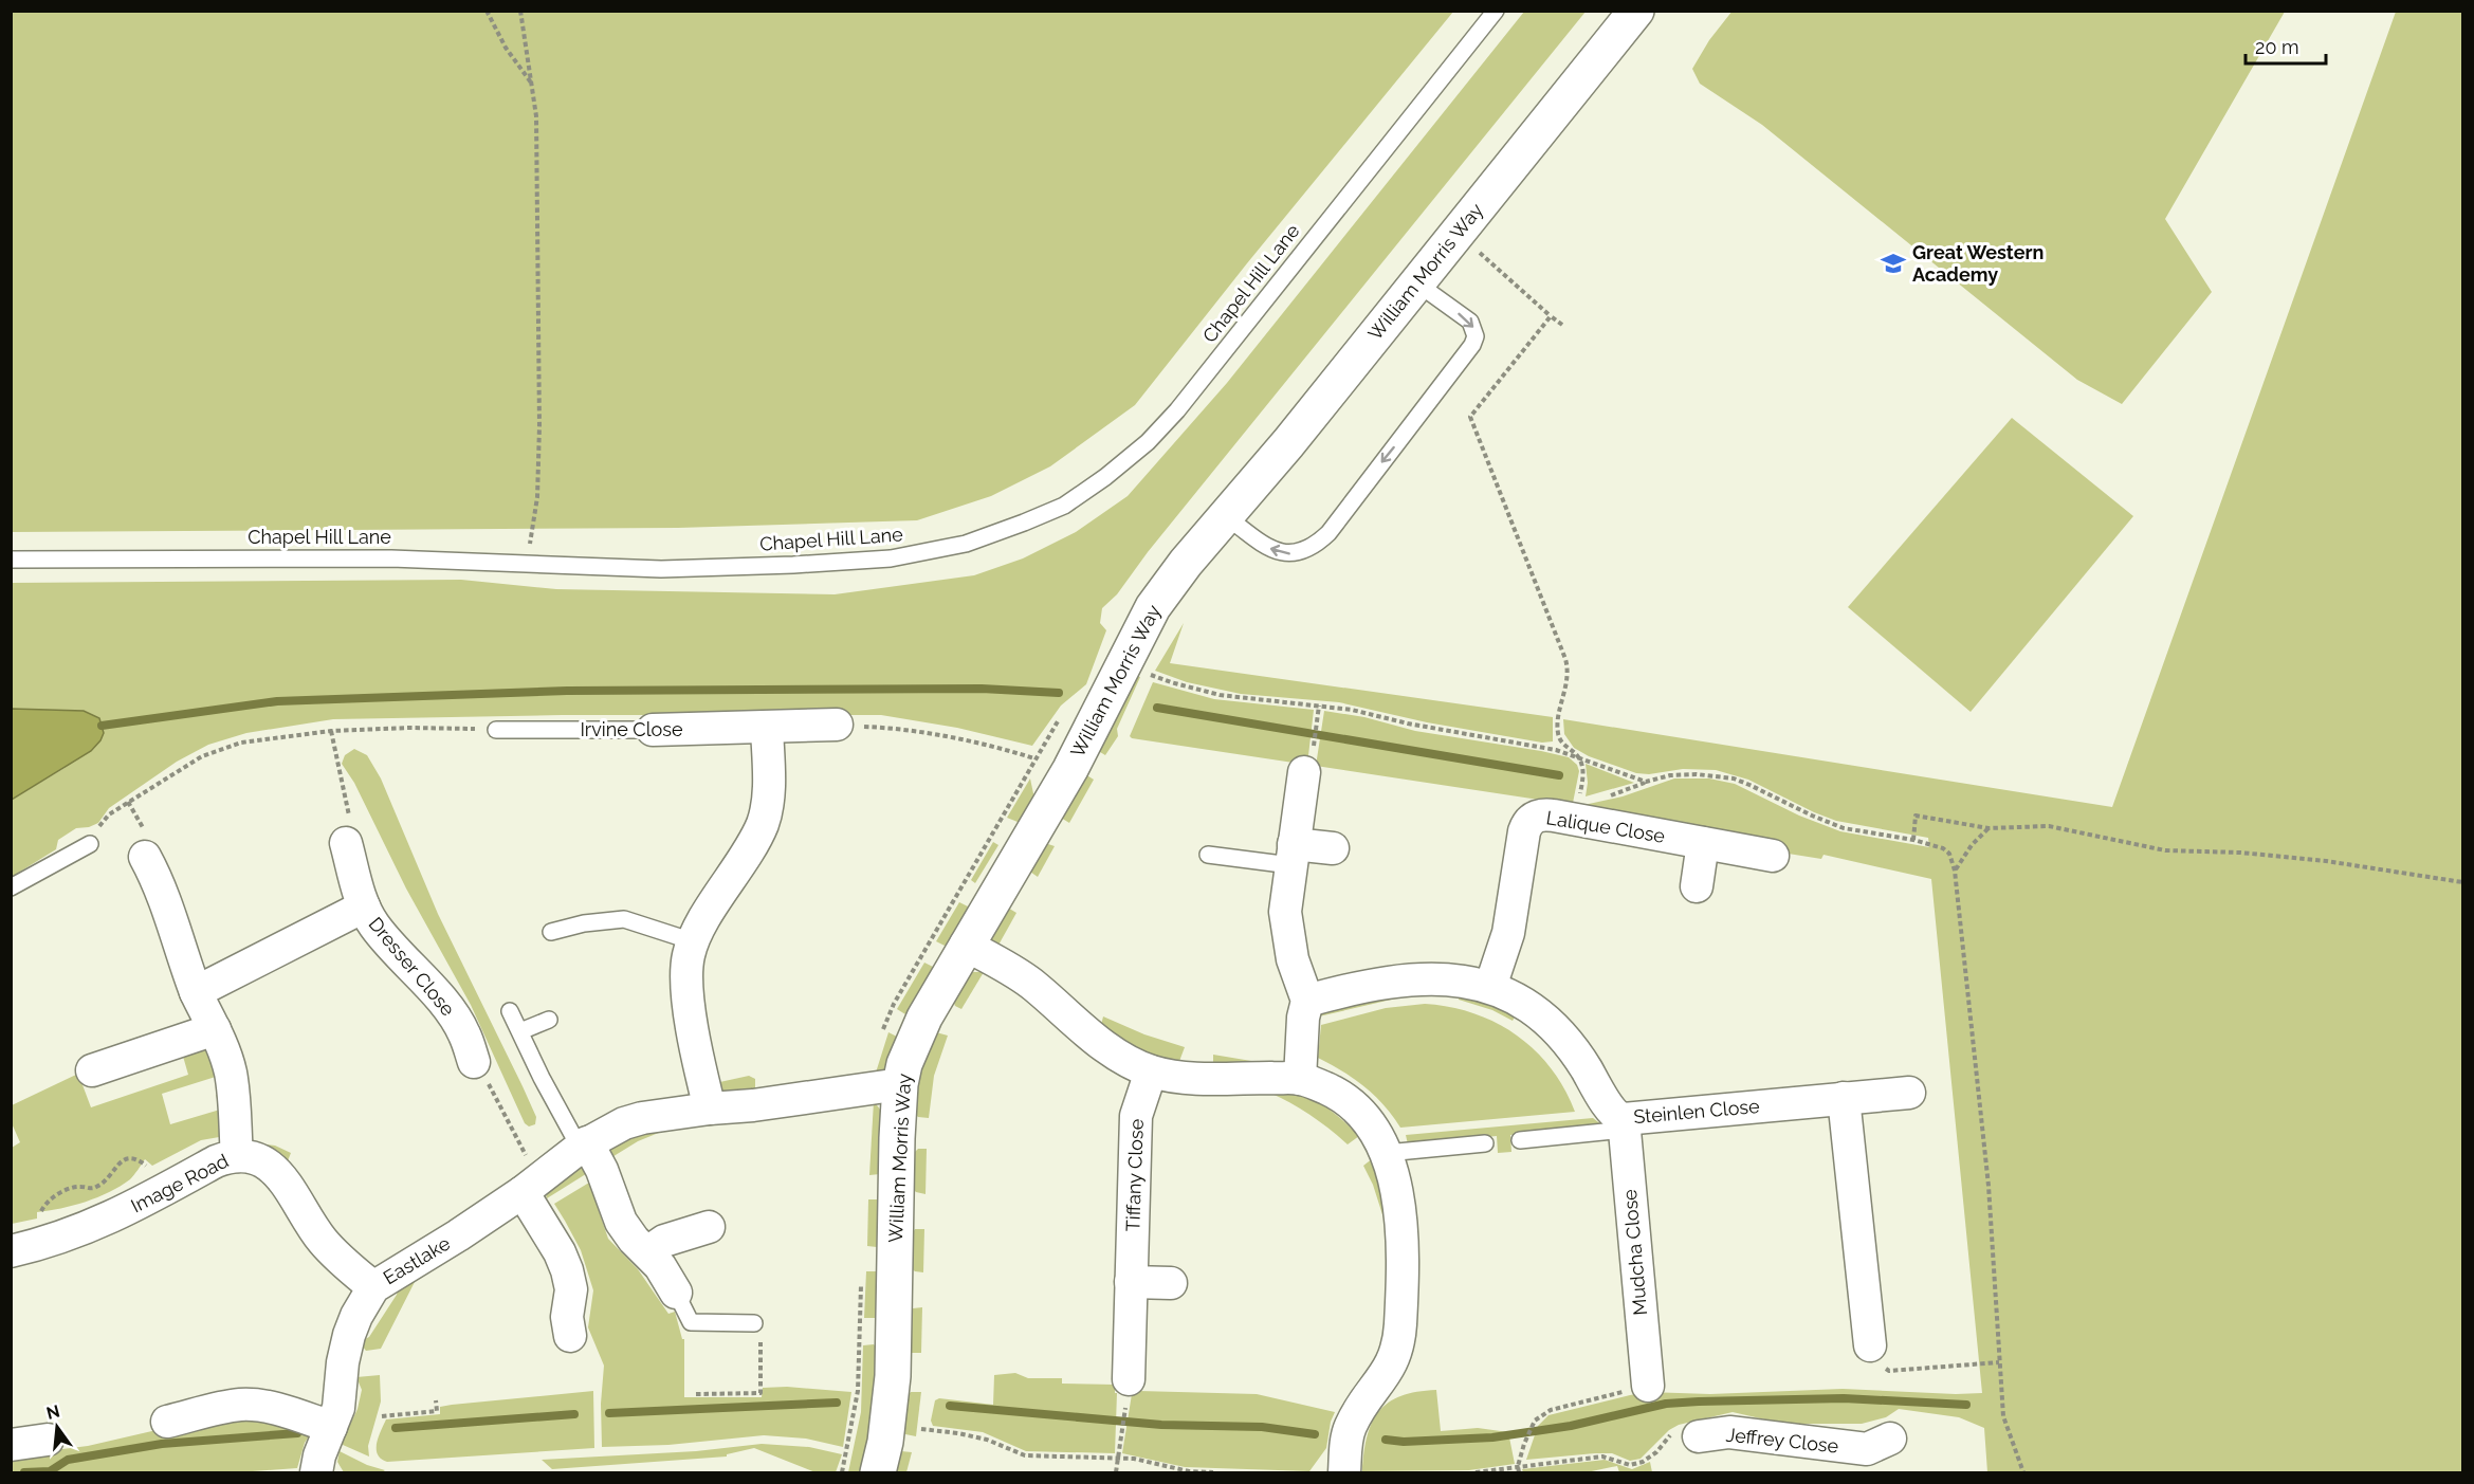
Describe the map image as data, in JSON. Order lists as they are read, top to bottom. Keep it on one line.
{"streets":{"street":["William Morris Way","Irvine Close","Lalique Close","Dresser Close","Steinlen Close","Tiffany Close","Image Road","Mudcha Close","Eastlake","Jeffrey Close"],"lane":["Chapel Hill Lane"]},"crossings":[["William Morris Way","Eastlake"],["Lalique Close","Steinlen Close"],["Steinlen Close","Mudcha Close"],["Image Road","Eastlake"]],"places":{"school or university":["Great Western Academy"]},"scale_bar":"20 m","north":"top"}
